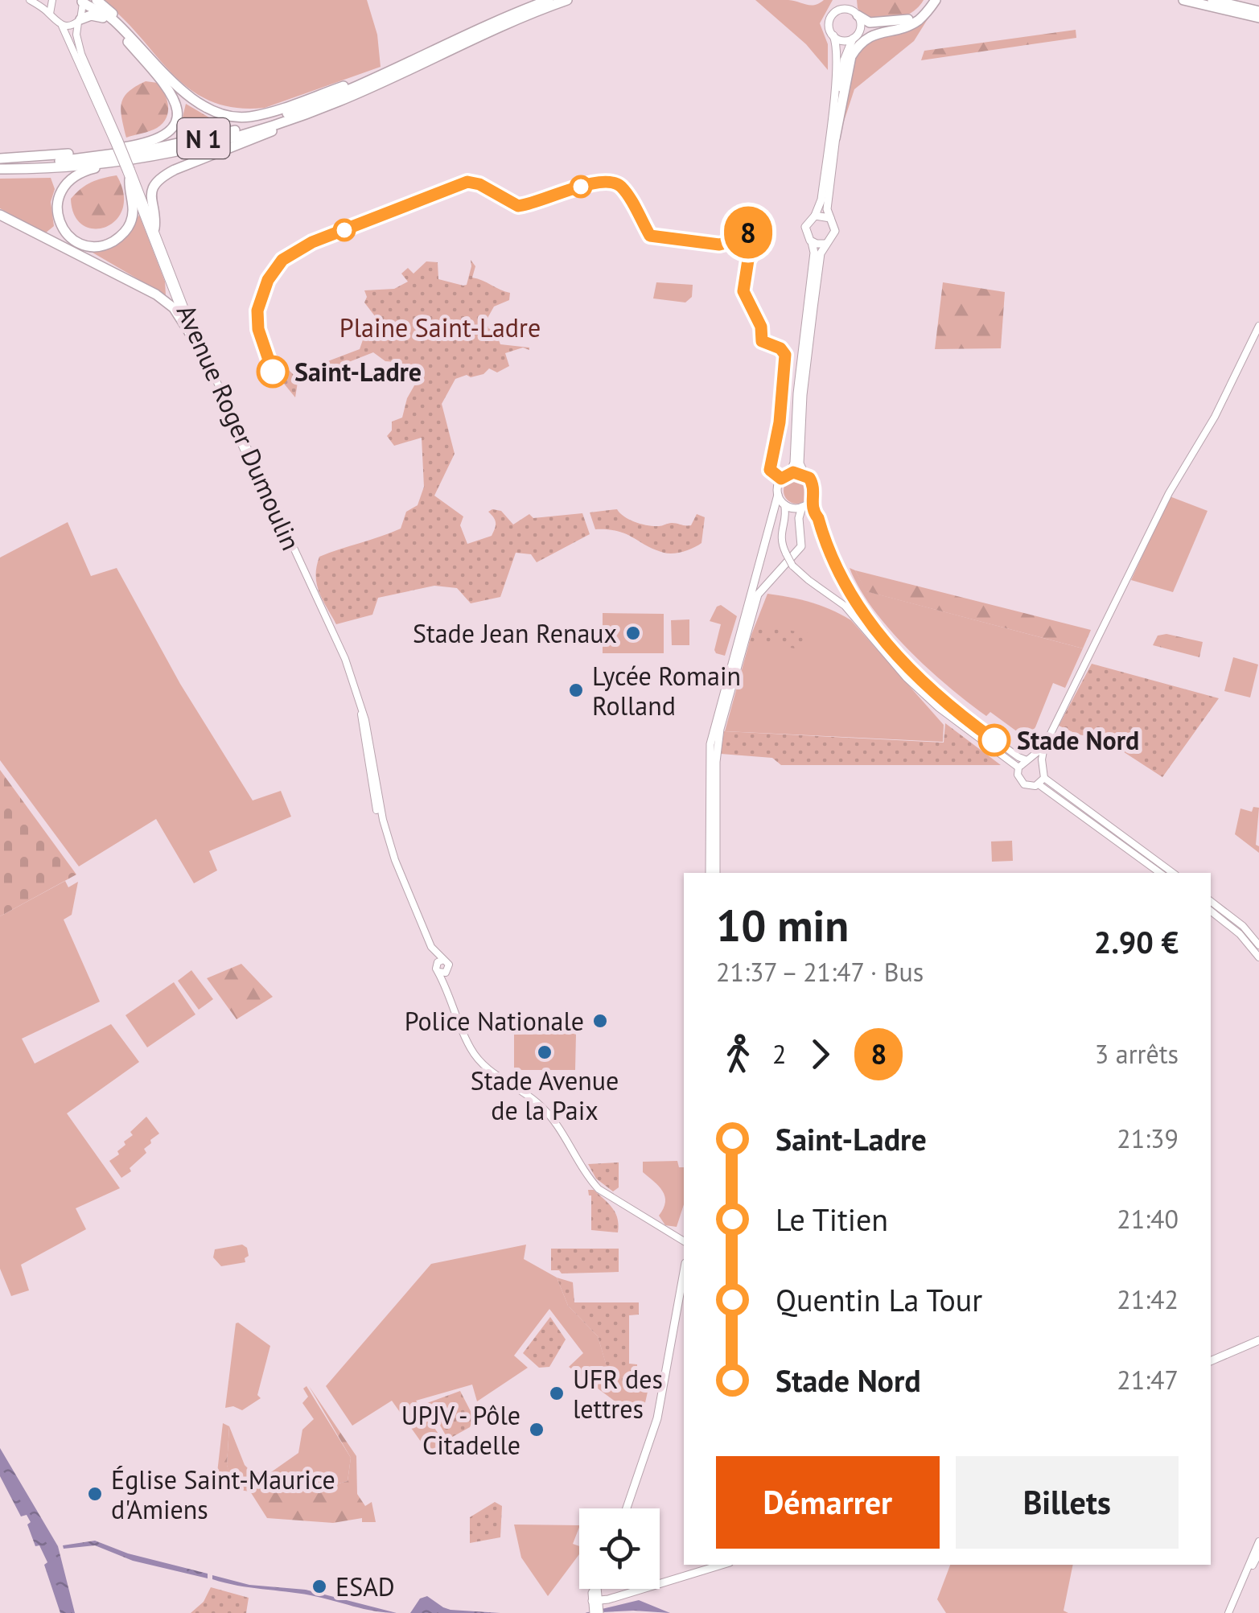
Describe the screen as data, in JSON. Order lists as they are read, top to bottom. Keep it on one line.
{"streets":{"highway":["N 1"],"main road":["Avenue Roger Dumoulin"]},"parks":["Plaine Saint-Ladre"],"places":["Saint-Ladre","Stade Jean Renaux","Lycée Romain Rolland","Stade Nord","Police Nationale","Stade Avenue de la Paix","UFR des lettres","UPJV - Pôle Citadelle","Église Saint-Maurice d'Amiens","ESAD"],"lines":["bus line 8"],"page":{"on_map":"8","heading":["10 min","21:37 – 21:47 · Bus","2.90 €"],"legs":["2","8","3 arrêts"],"list":[{"name":"Saint-Ladre","value":"21:39"},{"name":"Le Titien","value":"21:40"},{"name":"Quentin La Tour","value":"21:42"},{"name":"Stade Nord","value":"21:47"}],"buttons":["Démarrer","Billets"]}}
